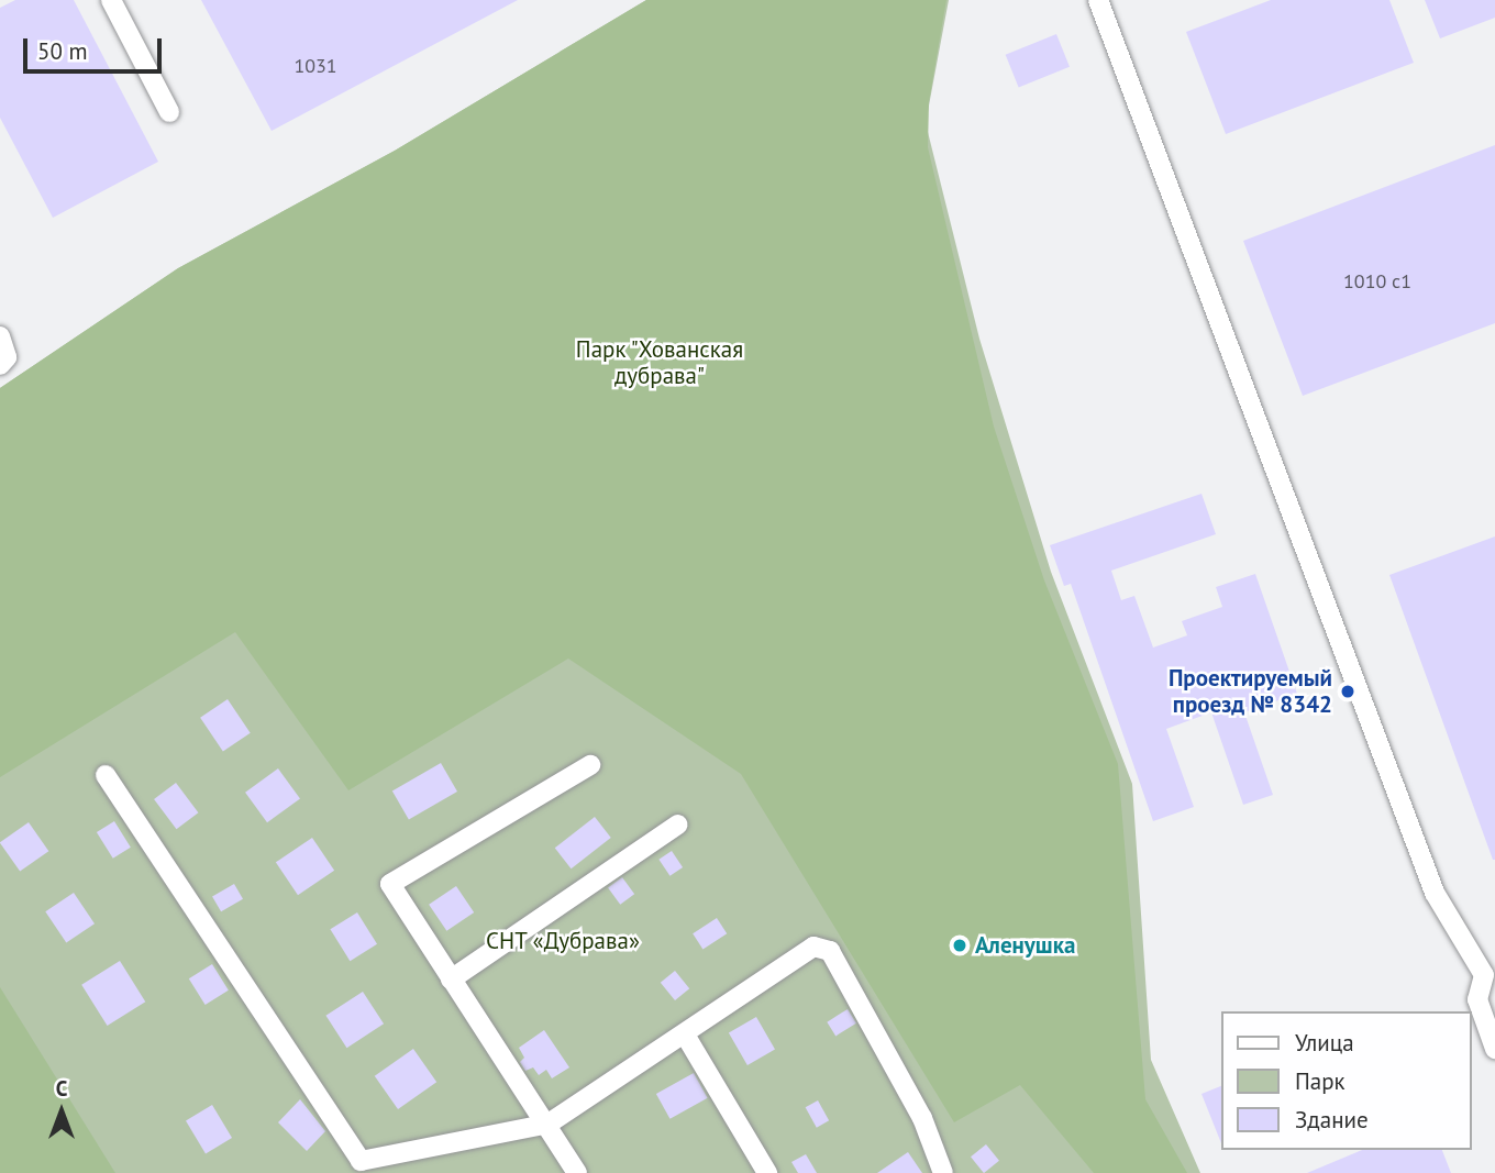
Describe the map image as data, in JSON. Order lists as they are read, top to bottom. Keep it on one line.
{"parks":["Парк \"Хованская дубрава\"","СНТ «Дубрава»"],"places":["Проектируемый проезд № 8342","Аленушка"],"house_numbers":["1031","1010 с1"],"legend":["Улица","Парк","Здание"],"scale_bar":"50 m","north":"top"}
